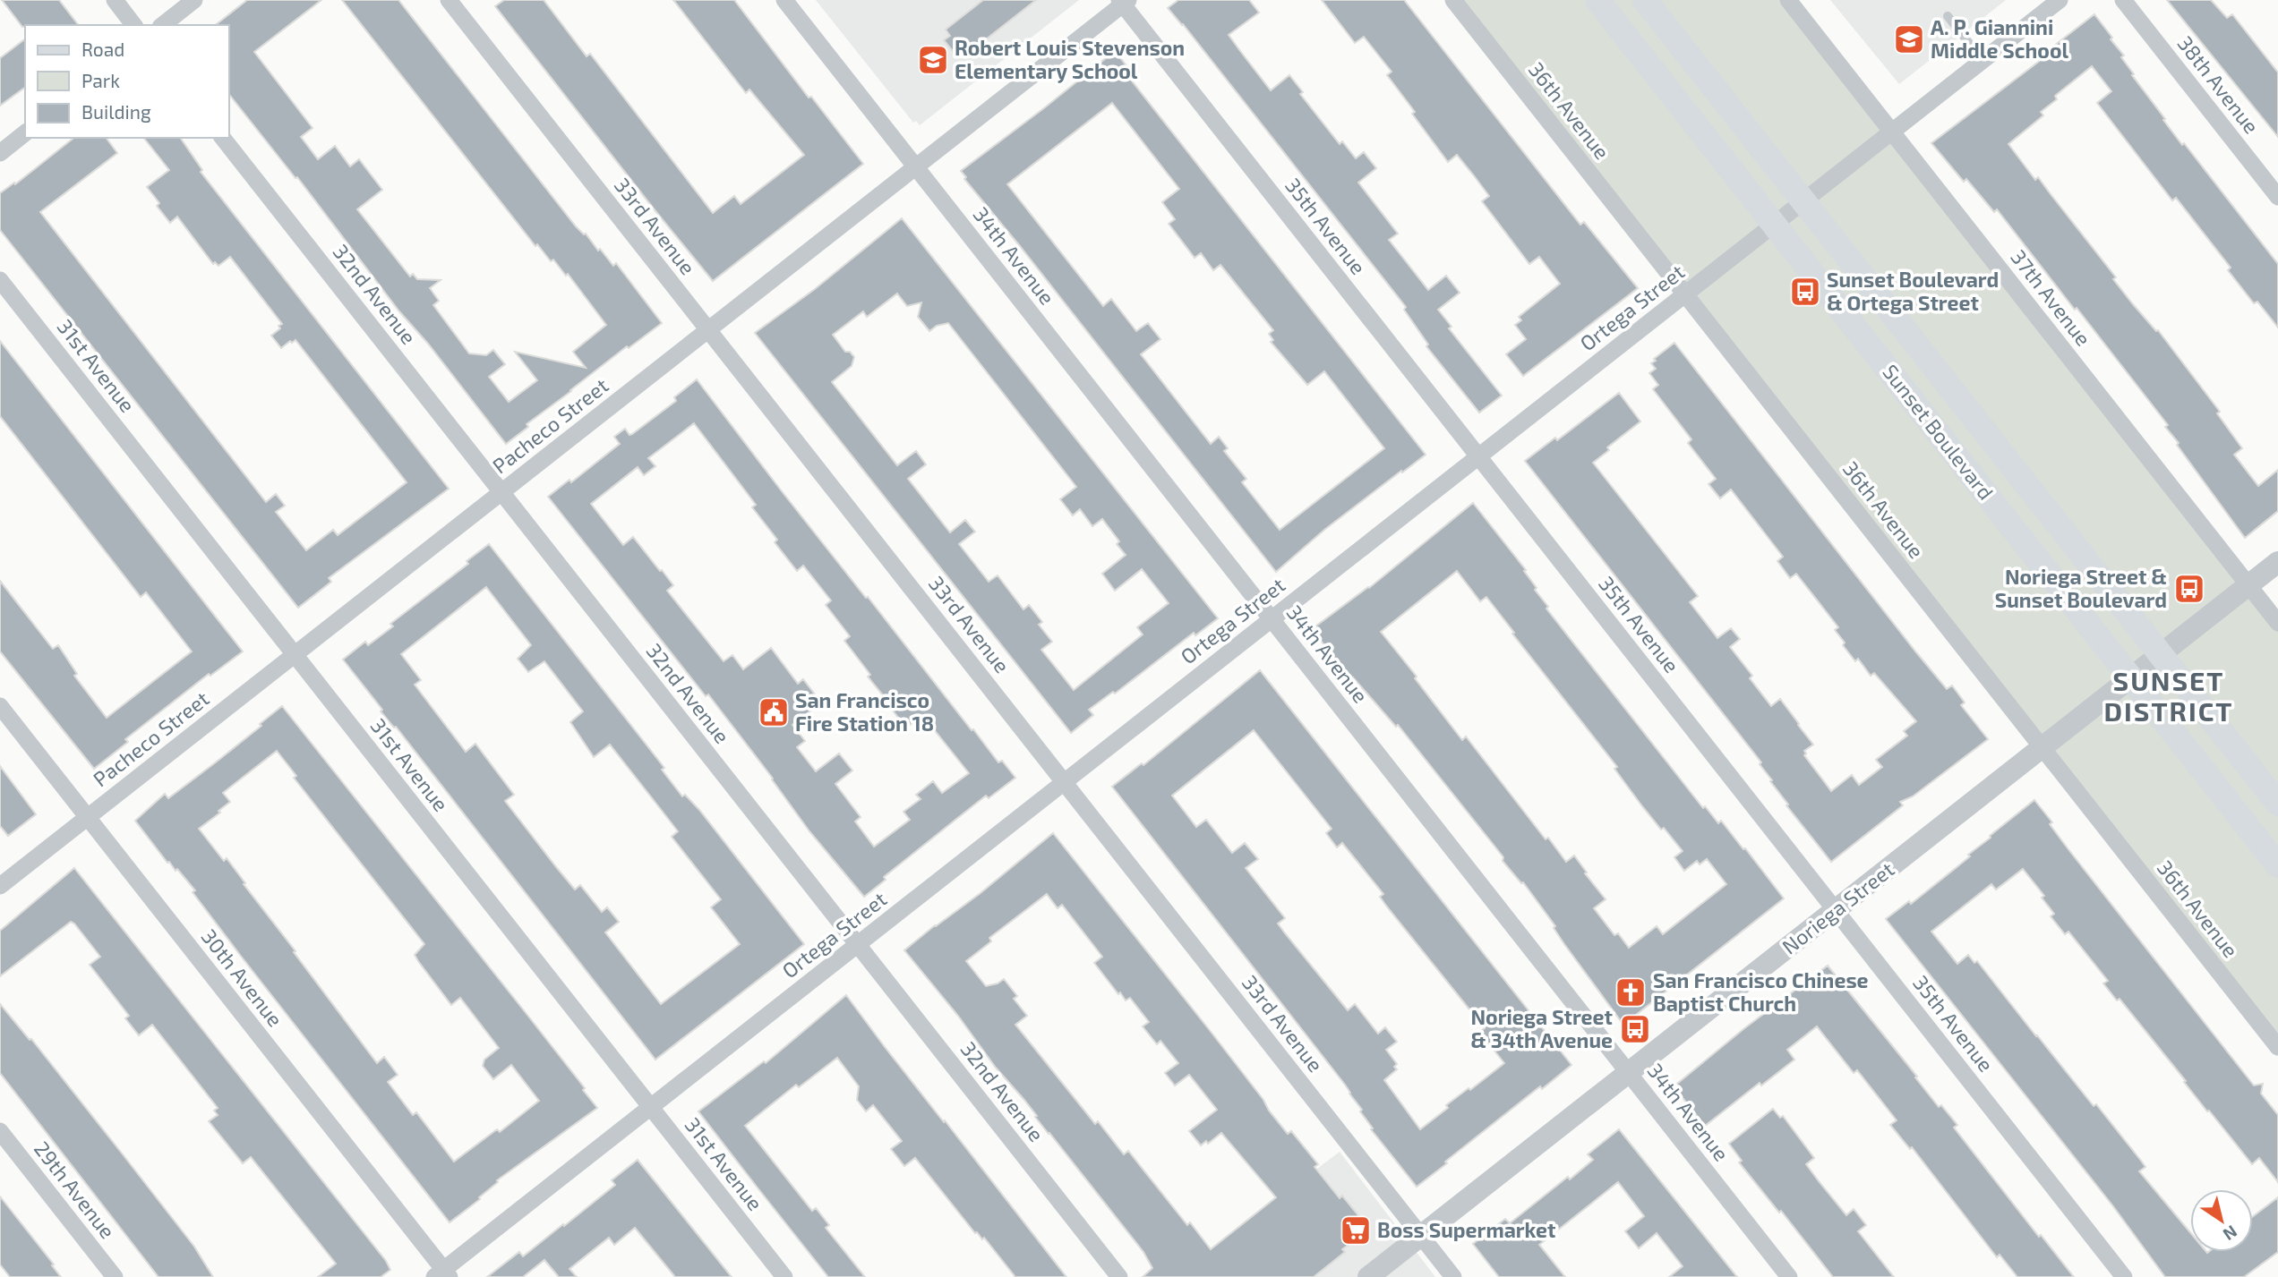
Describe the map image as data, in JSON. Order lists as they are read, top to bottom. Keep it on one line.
{"streets":{"main road":["Sunset Boulevard"],"street":["38th Avenue","36th Avenue","33rd Avenue","35th Avenue","34th Avenue","32nd Avenue","37th Avenue","Ortega Street","31st Avenue","Pacheco Street","Noriega Street","30th Avenue","29th Avenue"]},"crossings":[["36th Avenue","Ortega Street"],["36th Avenue","Noriega Street"],["33rd Avenue","Ortega Street"],["33rd Avenue","Pacheco Street"],["33rd Avenue","Noriega Street"],["35th Avenue","Ortega Street"],["35th Avenue","Pacheco Street"],["35th Avenue","Noriega Street"],["34th Avenue","Ortega Street"],["34th Avenue","Pacheco Street"],["34th Avenue","Noriega Street"],["32nd Avenue","Ortega Street"],["32nd Avenue","Pacheco Street"],["37th Avenue","Ortega Street"],["37th Avenue","Noriega Street"],["Ortega Street","31st Avenue"],["Ortega Street","Sunset Boulevard"],["Ortega Street","30th Avenue"],["31st Avenue","Pacheco Street"],["Pacheco Street","30th Avenue"],["Sunset Boulevard","Noriega Street"]],"districts":["SUNSET DISTRICT"],"places":{"school or university":["A. P. Giannini Middle School","Robert Louis Stevenson Elementary School"],"bus stop":["Sunset Boulevard & Ortega Street","Noriega Street & Sunset Boulevard","Noriega Street & 34th Avenue"],"public building":["San Francisco Fire Station 18"],"church":["San Francisco Chinese Baptist Church"],"supermarket":["Boss Supermarket"]},"legend":["Road","Park","Building"],"north":"bottom right"}
